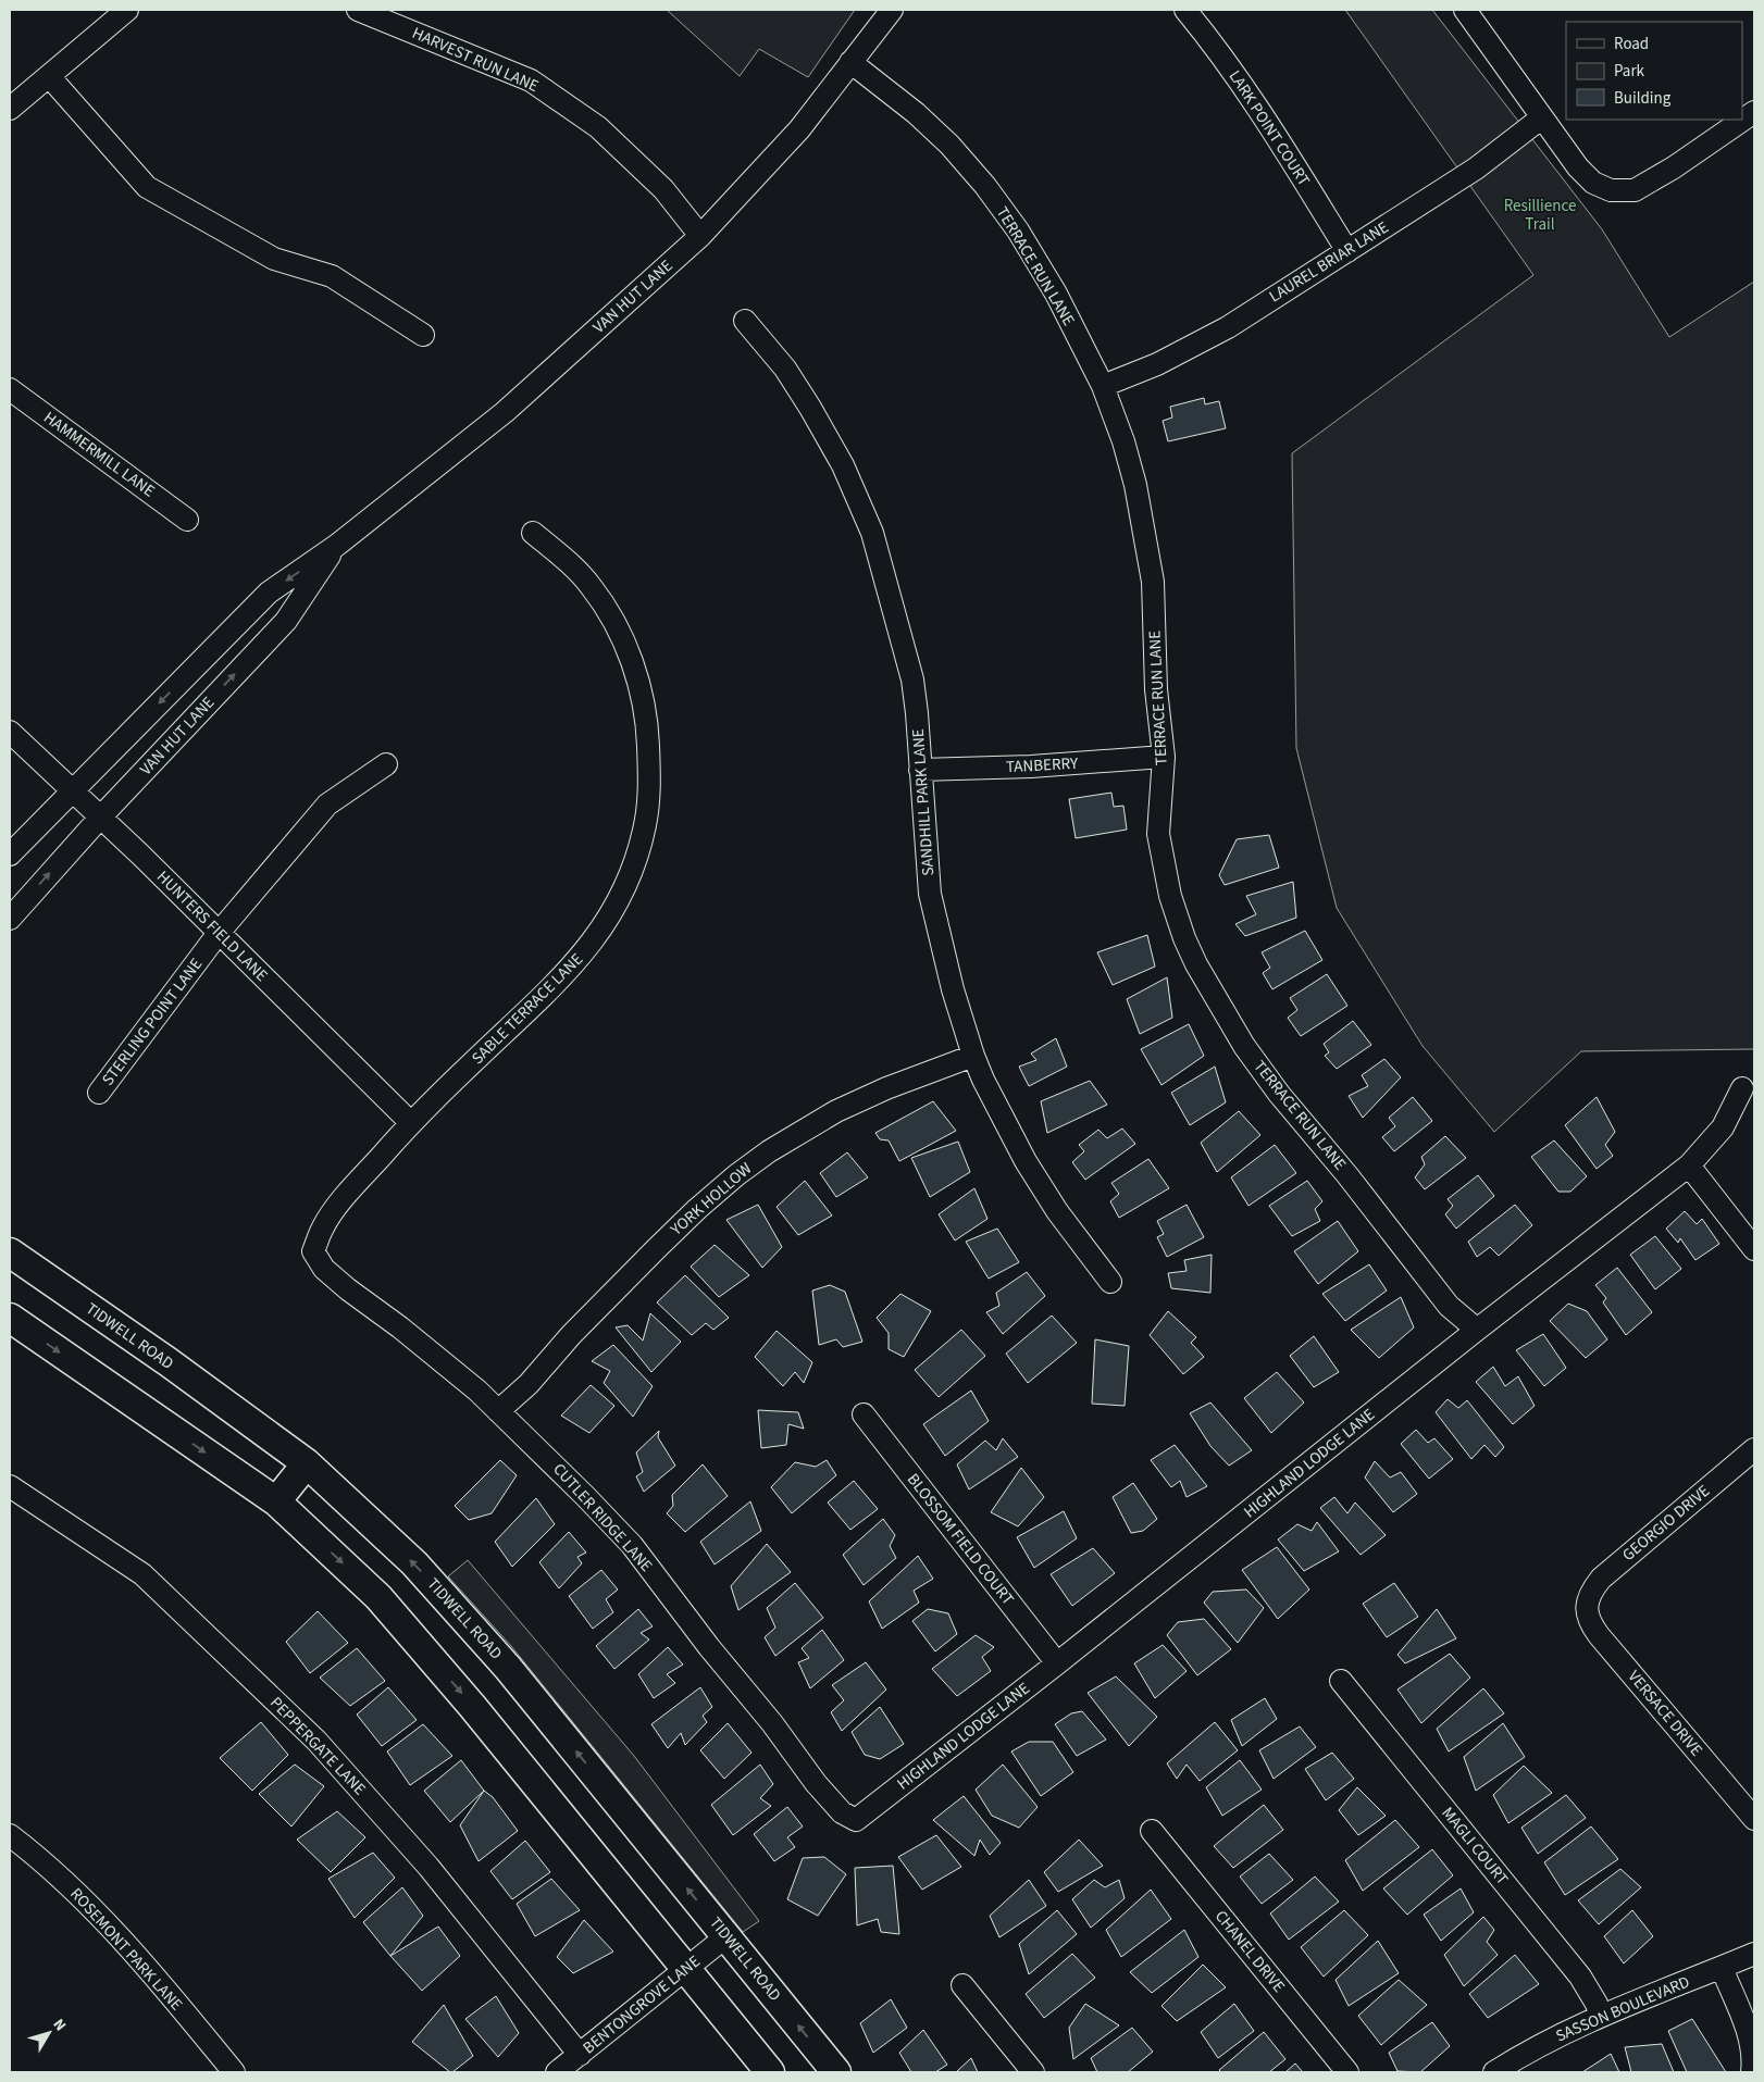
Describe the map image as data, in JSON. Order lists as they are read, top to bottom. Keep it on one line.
{"streets":{"main road":["TIDWELL ROAD"],"street":["HARVEST RUN LANE","LARK POINT COURT","LAUREL BRIAR LANE","TERRACE RUN LANE","VAN HUT LANE","HAMMERMILL LANE","TANBERRY","SANDHILL PARK LANE","HUNTERS FIELD LANE","SABLE TERRACE LANE","STERLING POINT LANE","YORK HOLLOW","HIGHLAND LODGE LANE","CUTLER RIDGE LANE","GEORGIO DRIVE","BLOSSOM FIELD COURT","VERSACE DRIVE","PEPPERGATE LANE","MAGLI COURT","ROSEMONT PARK LANE","CHANEL DRIVE","BENTONGROVE LANE","SASSON BOULEVARD"]},"crossings":[["HARVEST RUN LANE","VAN HUT LANE"],["LARK POINT COURT","LAUREL BRIAR LANE"],["LAUREL BRIAR LANE","TERRACE RUN LANE"],["TERRACE RUN LANE","VAN HUT LANE"],["TERRACE RUN LANE","TANBERRY"],["TERRACE RUN LANE","HIGHLAND LODGE LANE"],["VAN HUT LANE","HUNTERS FIELD LANE"],["TANBERRY","SANDHILL PARK LANE"],["SANDHILL PARK LANE","YORK HOLLOW"],["HUNTERS FIELD LANE","SABLE TERRACE LANE"],["HUNTERS FIELD LANE","STERLING POINT LANE"],["SABLE TERRACE LANE","CUTLER RIDGE LANE"],["YORK HOLLOW","CUTLER RIDGE LANE"],["TIDWELL ROAD","BENTONGROVE LANE"],["HIGHLAND LODGE LANE","CUTLER RIDGE LANE"],["HIGHLAND LODGE LANE","BLOSSOM FIELD COURT"],["GEORGIO DRIVE","VERSACE DRIVE"],["PEPPERGATE LANE","BENTONGROVE LANE"],["MAGLI COURT","SASSON BOULEVARD"]],"parks":["Resillience Trail"],"legend":["Road","Park","Building"],"north":"top right"}
